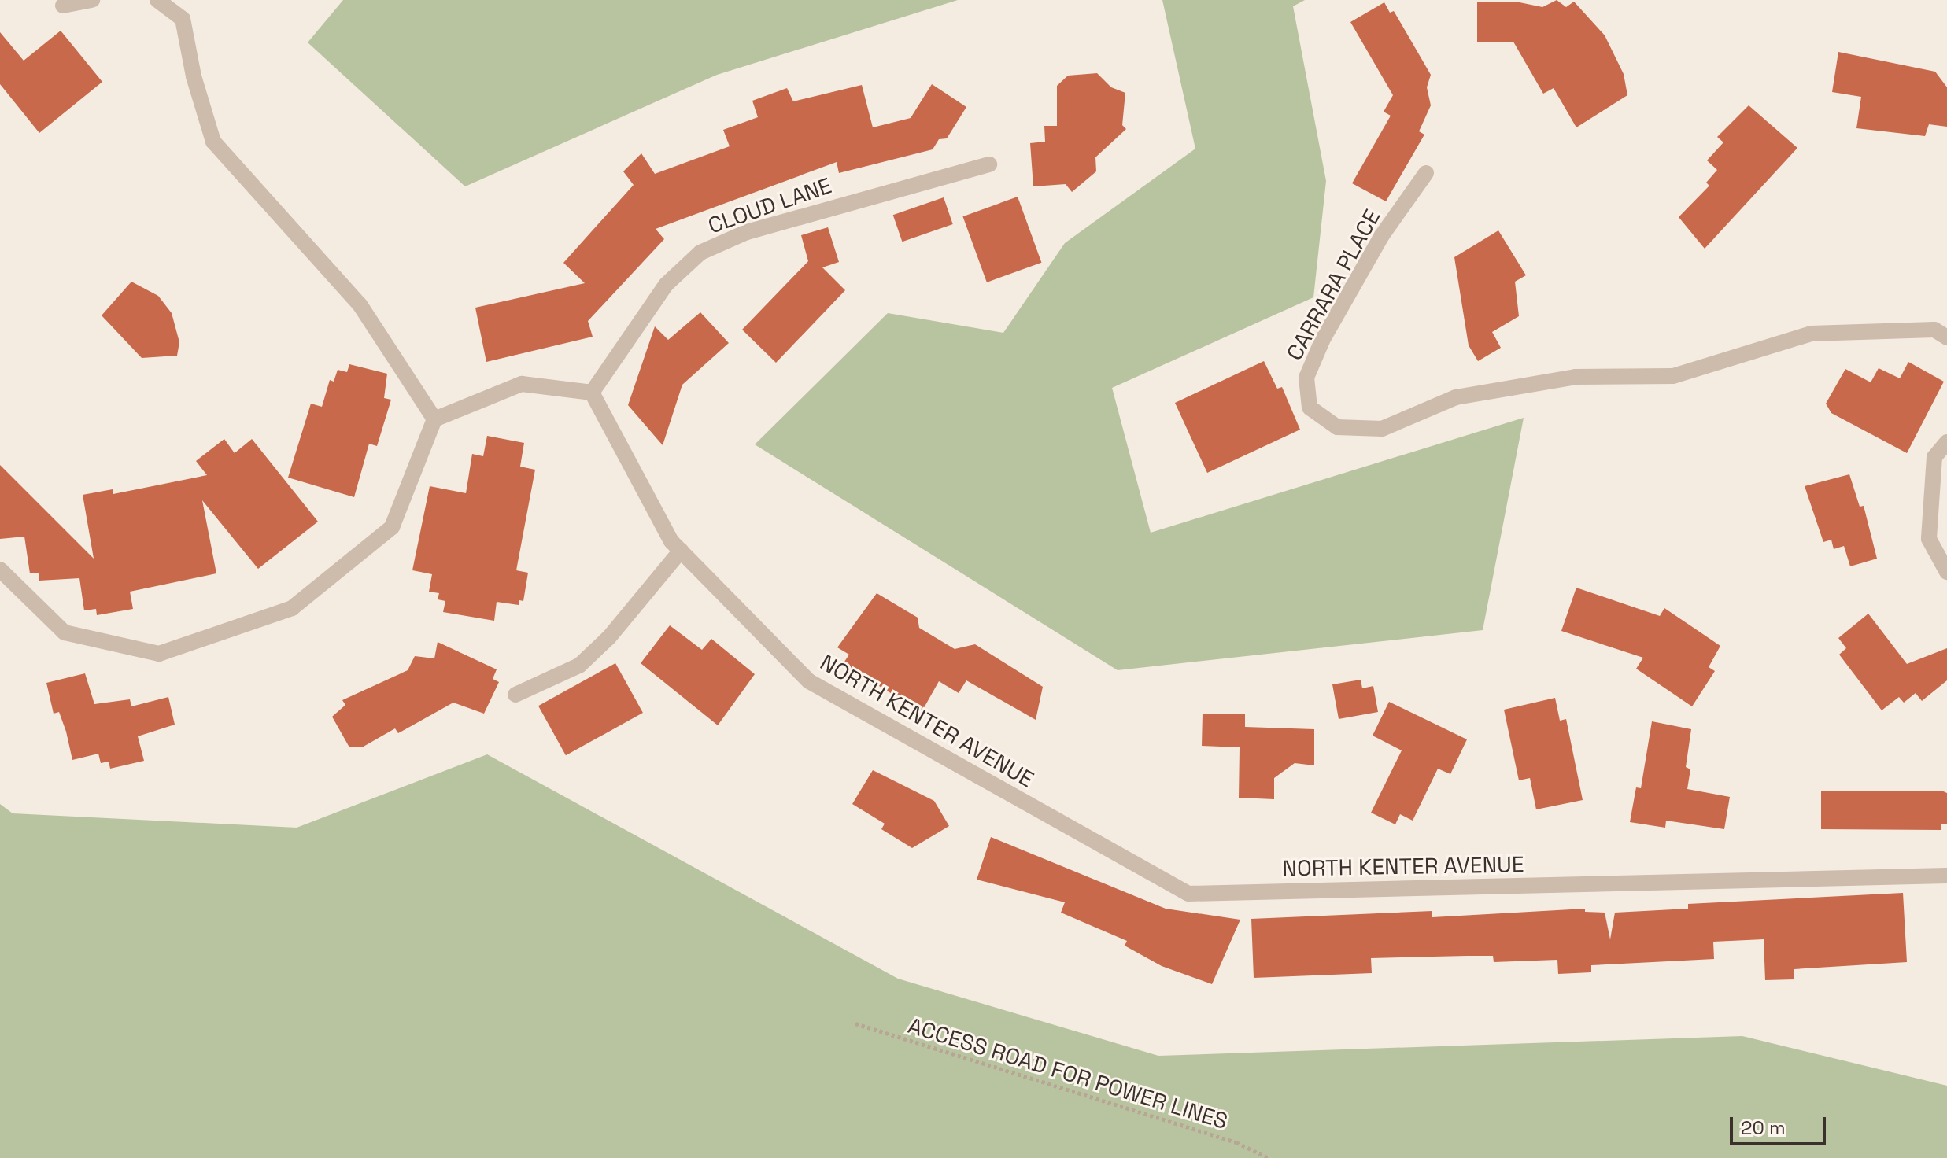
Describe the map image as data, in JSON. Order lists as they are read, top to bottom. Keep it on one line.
{"streets":{"street":["CLOUD LANE","CARRARA PLACE","NORTH KENTER AVENUE"],"path":["ACCESS ROAD FOR POWER LINES"]},"crossings":[["CLOUD LANE","NORTH KENTER AVENUE"]],"scale_bar":"20 m"}
